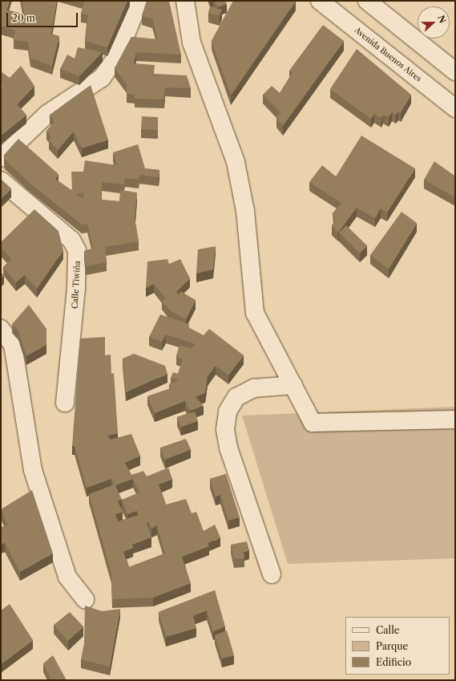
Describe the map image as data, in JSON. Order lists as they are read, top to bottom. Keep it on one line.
{"streets":{"street":["Avenida Buenos Aires","Calle Tiwiña"]},"legend":["Calle","Parque","Edificio"],"scale_bar":"20 m","north":"right"}
